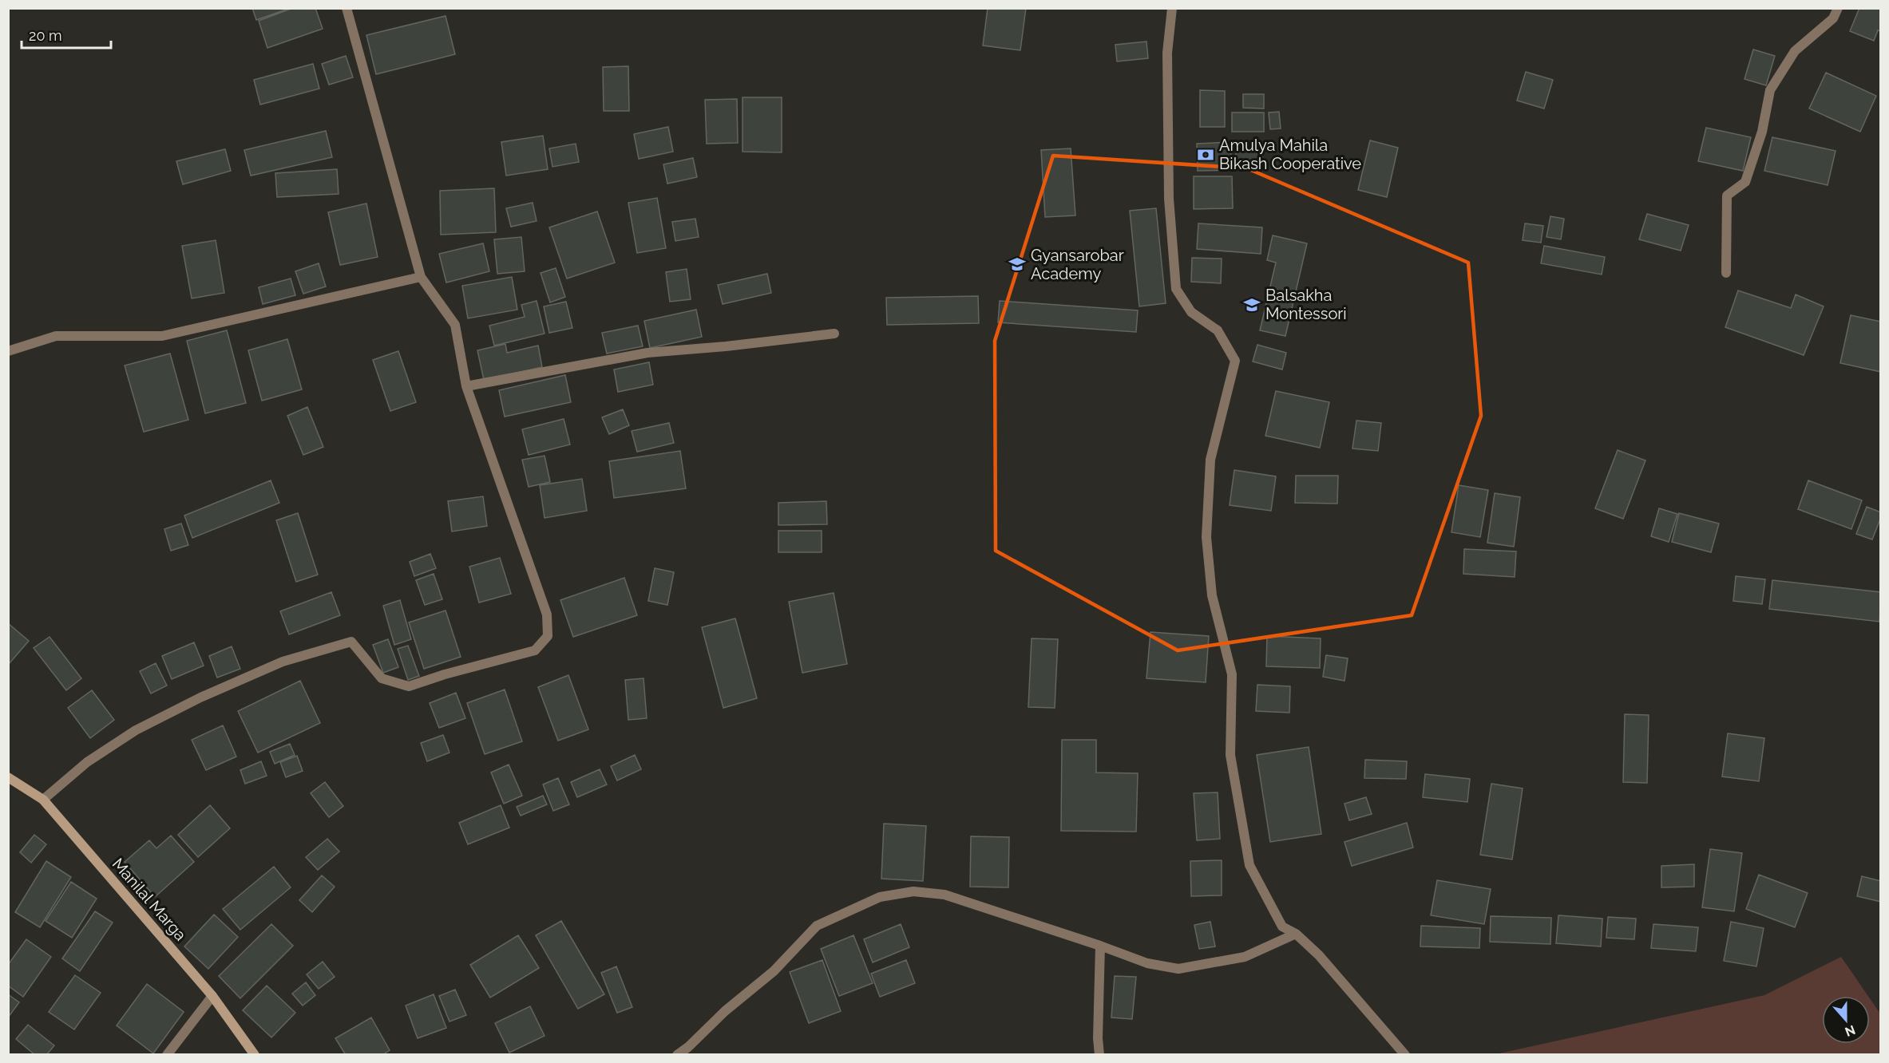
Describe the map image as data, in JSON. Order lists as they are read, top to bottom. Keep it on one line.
{"streets":{"street":["Manilal Marga"]},"places":{"bank":["Amulya Mahila Bikash Cooperative"],"school or university":["Gyansarobar Academy","Balsakha Montessori"]},"scale_bar":"20 m","north":"bottom"}
